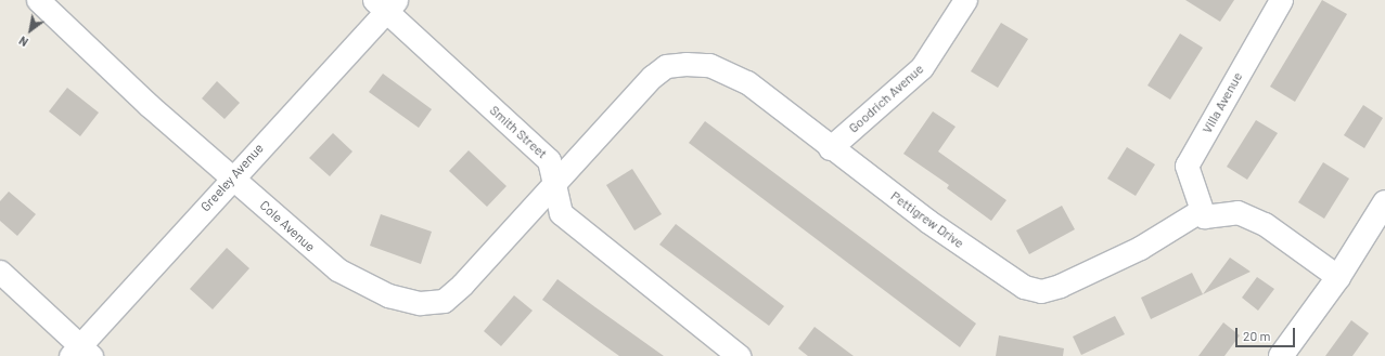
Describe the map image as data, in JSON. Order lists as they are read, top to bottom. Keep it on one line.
{"streets":{"street":["Goodrich Avenue","Villa Avenue","Smith Street","Greeley Avenue","Pettigrew Drive","Cole Avenue"]},"crossings":[["Goodrich Avenue","Pettigrew Drive"],["Villa Avenue","Pettigrew Drive"],["Smith Street","Greeley Avenue"],["Smith Street","Pettigrew Drive"],["Smith Street","Cole Avenue"],["Greeley Avenue","Cole Avenue"],["Pettigrew Drive","Cole Avenue"]],"scale_bar":"20 m","north":"bottom left"}
